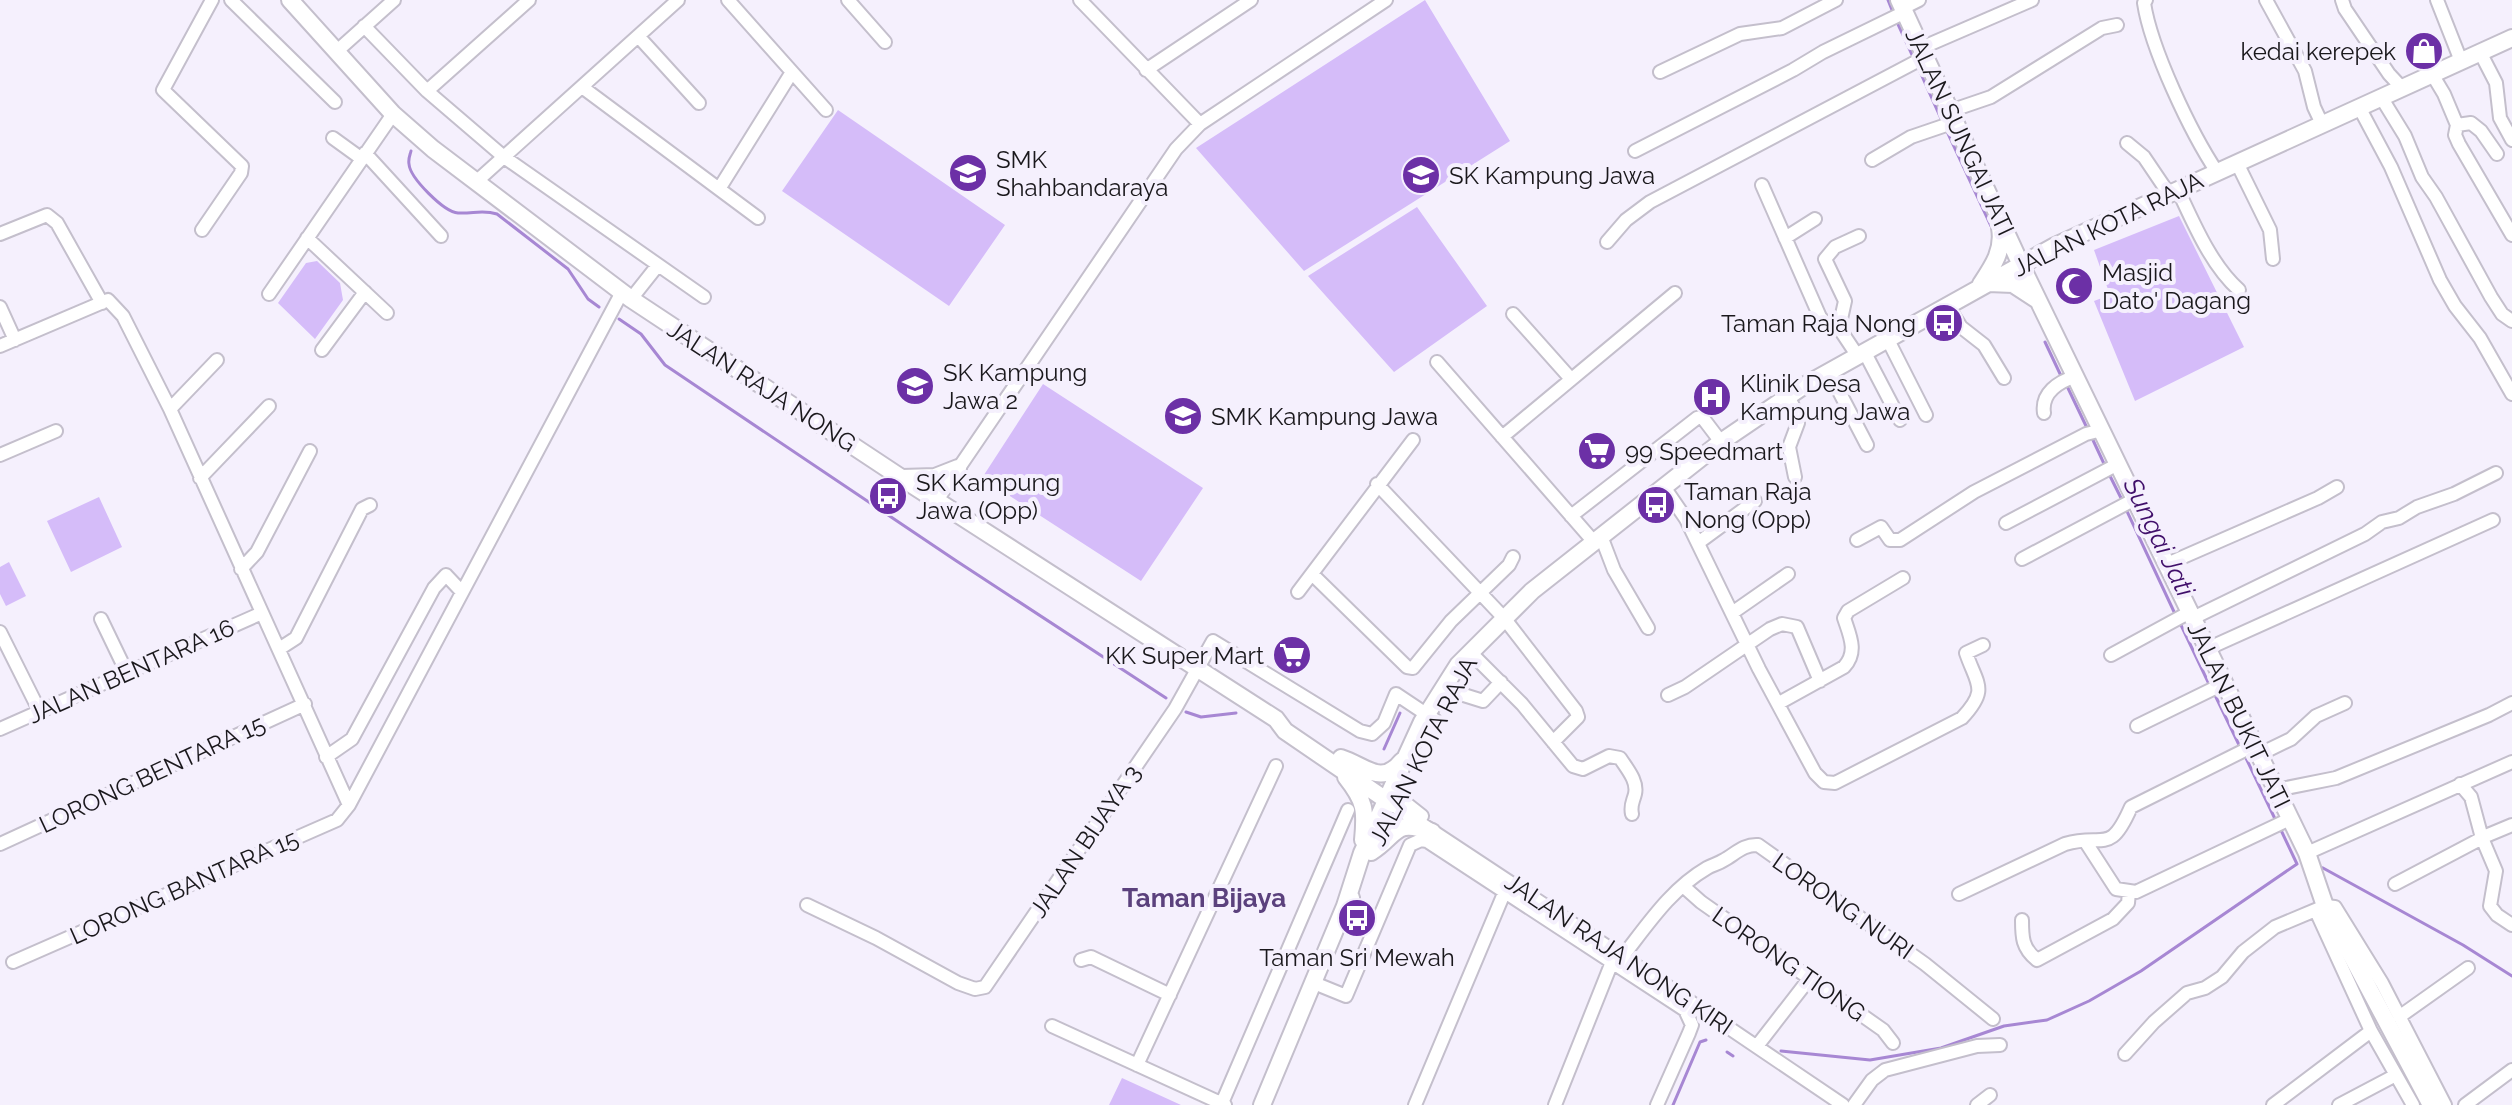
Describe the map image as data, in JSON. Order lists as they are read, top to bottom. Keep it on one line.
{"streets":{"main road":["JALAN SUNGAI JATI","JALAN KOTA RAJA","JALAN RAJA NONG","JALAN BUKIT JATI"],"street":["JALAN BENTARA 16","LORONG BENTARA 15","JALAN BIJAYA 3","LORONG BANTARA 15","LORONG NURI","JALAN RAJA NONG KIRI","LORONG TIONG"]},"crossings":[["JALAN SUNGAI JATI","JALAN KOTA RAJA"],["JALAN SUNGAI JATI","JALAN BUKIT JATI"],["JALAN KOTA RAJA","JALAN RAJA NONG"],["JALAN KOTA RAJA","JALAN BUKIT JATI"],["JALAN KOTA RAJA","JALAN RAJA NONG KIRI"],["JALAN RAJA NONG","JALAN BIJAYA 3"],["JALAN RAJA NONG","JALAN RAJA NONG KIRI"],["LORONG NURI","JALAN RAJA NONG KIRI"],["LORONG NURI","LORONG TIONG"]],"districts":["Taman Bijaya"],"water":["Sungai Jati"],"places":{"shop":["kedai kerepek"],"school or university":["SMK Shahbandaraya","SK Kampung Jawa","SK Kampung Jawa 2","SMK Kampung Jawa"],"mosque":["Masjid Dato' Dagang"],"bus stop":["Taman Raja Nong","SK Kampung Jawa (Opp)","Taman Raja Nong (Opp)","Taman Sri Mewah"],"hospital":["Klinik Desa Kampung Jawa"],"supermarket":["99 Speedmart","KK Super Mart"]}}
